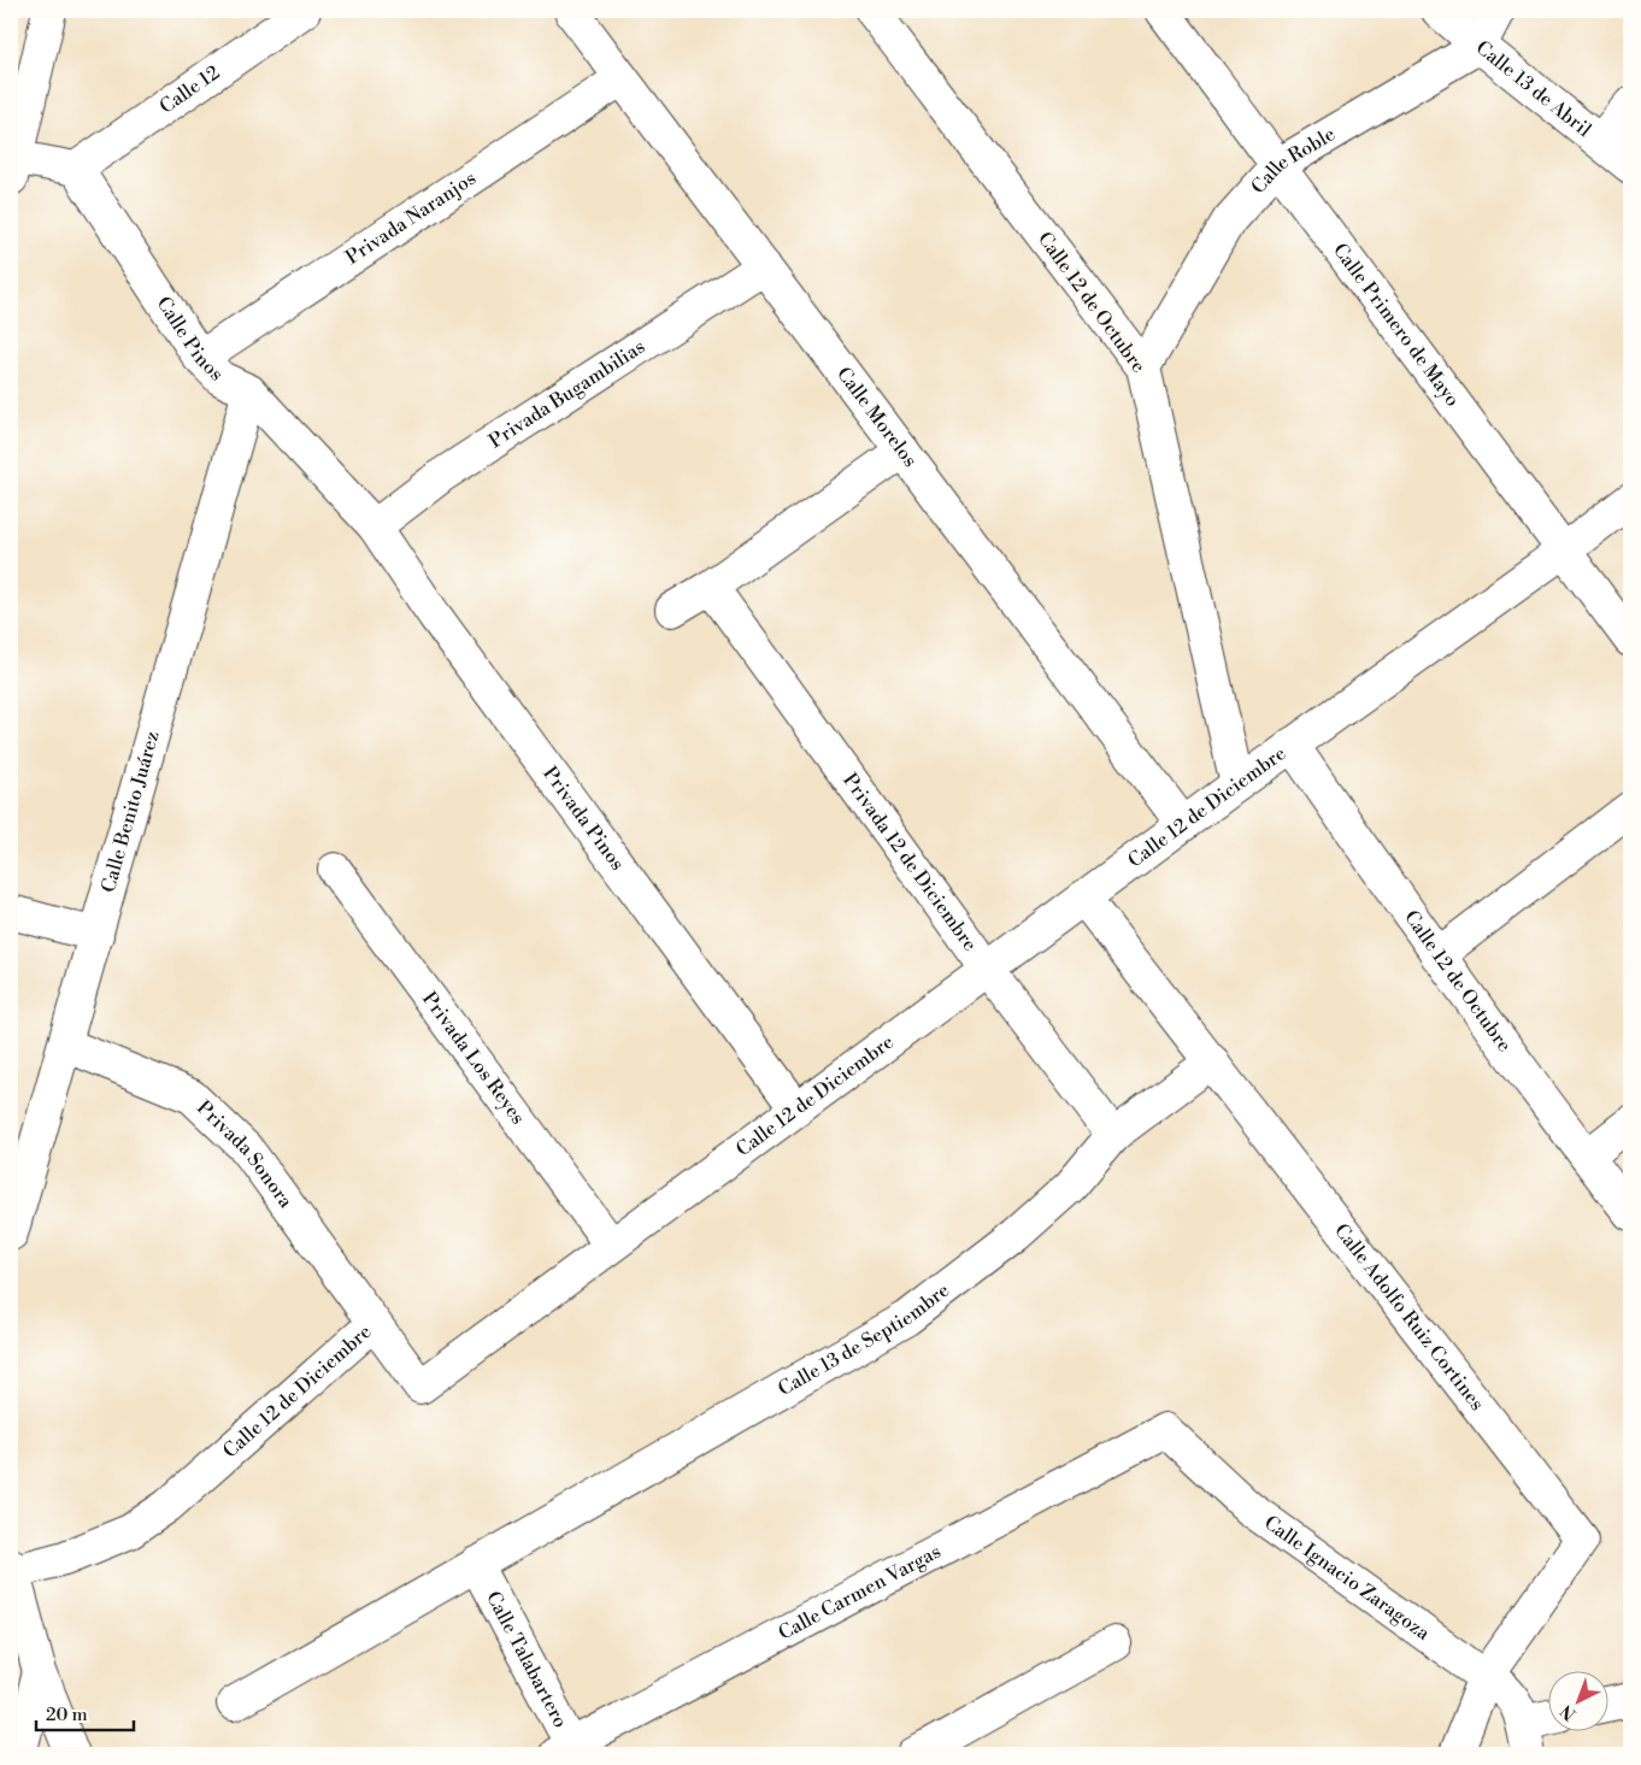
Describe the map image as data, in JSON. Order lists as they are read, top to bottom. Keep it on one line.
{"streets":{"street":["Calle 12","Calle 13 de Abril","Calle Roble","Privada Naranjos","Calle 12 de Octubre","Calle Primero de Mayo","Calle Pinos","Privada Bugambilias","Calle Morelos","Calle 12 de Diciembre","Calle Benito Juárez","Privada Pinos","Privada 12 de Diciembre","Privada Los Reyes","Privada Sonora","Calle Adolfo Ruiz Cortines","Calle 13 de Septiembre","Calle Ignacio Zaragoza","Calle Carmen Vargas","Calle Talabartero"]},"crossings":[["Calle 12","Calle Pinos"],["Calle 13 de Abril","Calle Roble"],["Calle Roble","Calle 12 de Octubre"],["Calle Roble","Calle Primero de Mayo"],["Privada Naranjos","Calle Pinos"],["Privada Naranjos","Calle Morelos"],["Calle 12 de Octubre","Calle 12 de Diciembre"],["Calle Primero de Mayo","Calle 12 de Diciembre"],["Calle Pinos","Privada Bugambilias"],["Calle Pinos","Calle Benito Juárez"],["Calle Pinos","Privada Pinos"],["Privada Bugambilias","Calle Morelos"],["Privada Bugambilias","Privada Pinos"],["Calle Morelos","Calle 12 de Diciembre"],["Calle 12 de Diciembre","Privada Pinos"],["Calle 12 de Diciembre","Privada 12 de Diciembre"],["Calle 12 de Diciembre","Privada Los Reyes"],["Calle 12 de Diciembre","Privada Sonora"],["Calle 12 de Diciembre","Calle Adolfo Ruiz Cortines"],["Calle Benito Juárez","Privada Sonora"],["Privada 12 de Diciembre","Calle 13 de Septiembre"],["Calle Adolfo Ruiz Cortines","Calle 13 de Septiembre"],["Calle Adolfo Ruiz Cortines","Calle Ignacio Zaragoza"],["Calle 13 de Septiembre","Calle Talabartero"],["Calle Ignacio Zaragoza","Calle Carmen Vargas"],["Calle Carmen Vargas","Calle Talabartero"]],"scale_bar":"20 m","north":"bottom left"}
